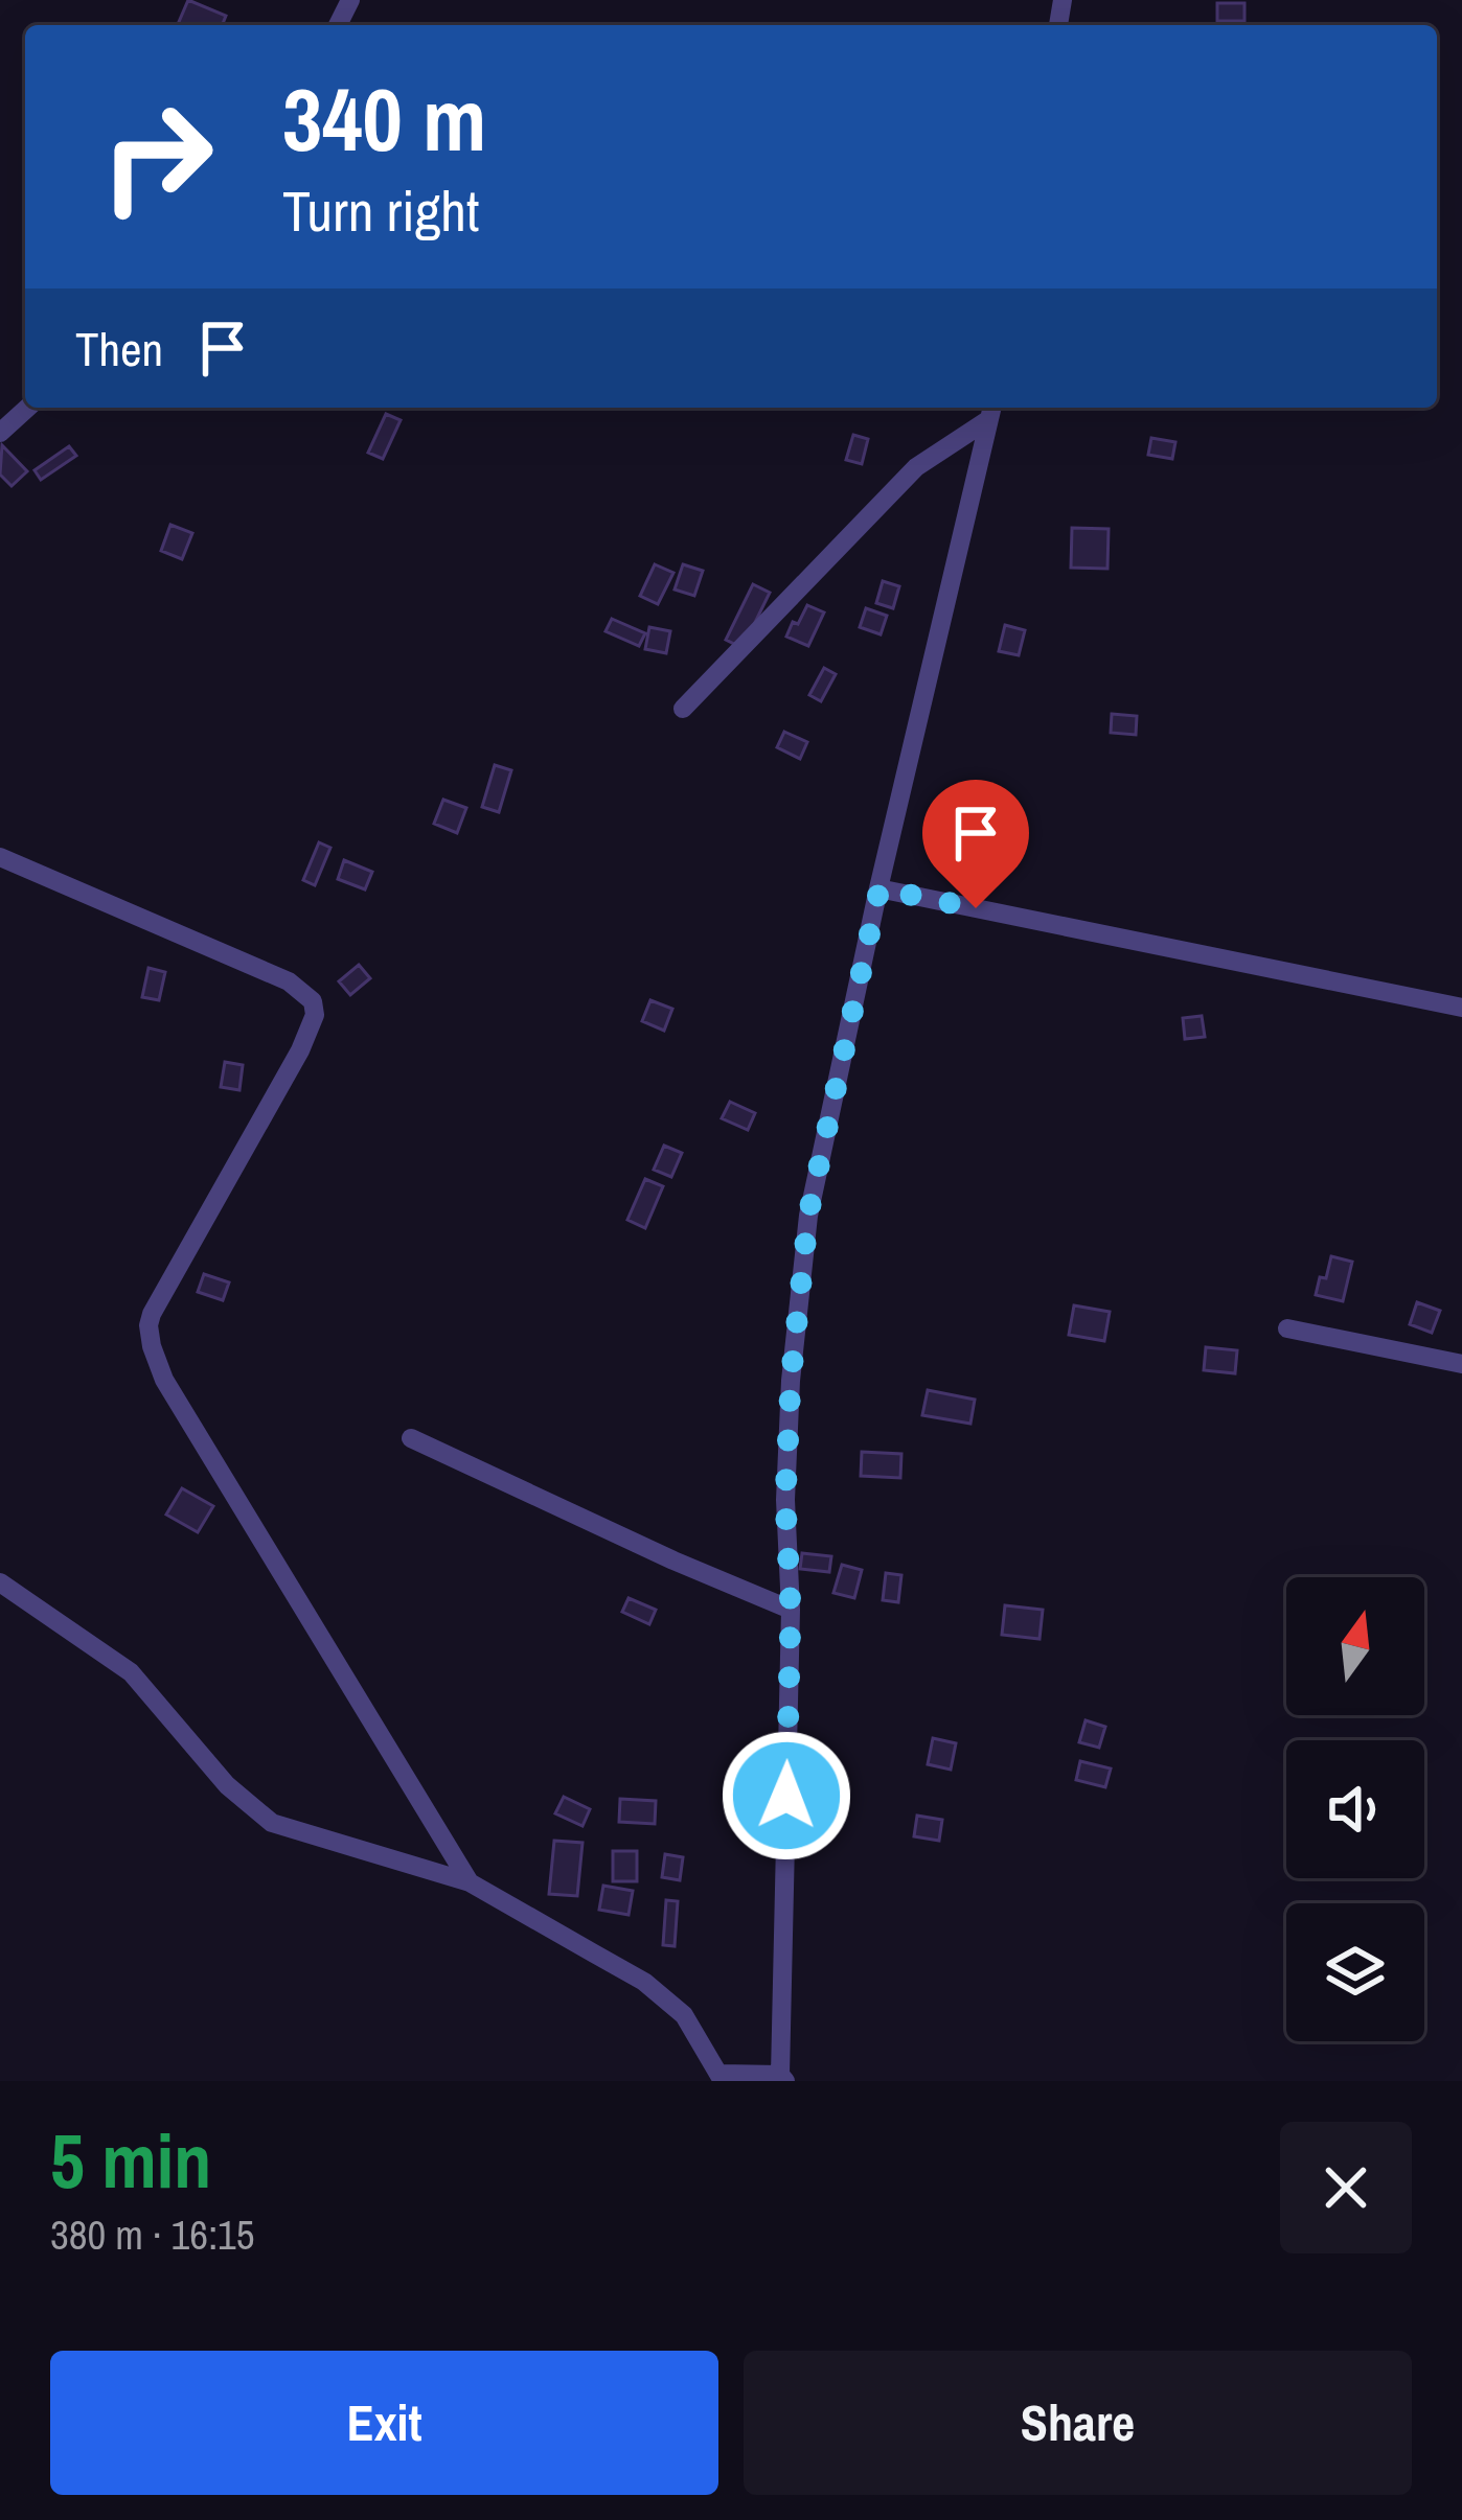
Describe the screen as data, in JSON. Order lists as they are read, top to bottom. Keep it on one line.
{"north":"top","page":{"turn":["340 m","Turn right"],"then":"Then","heading":["5 min","380 m · 16:15"],"buttons":["Exit","Share"]}}
